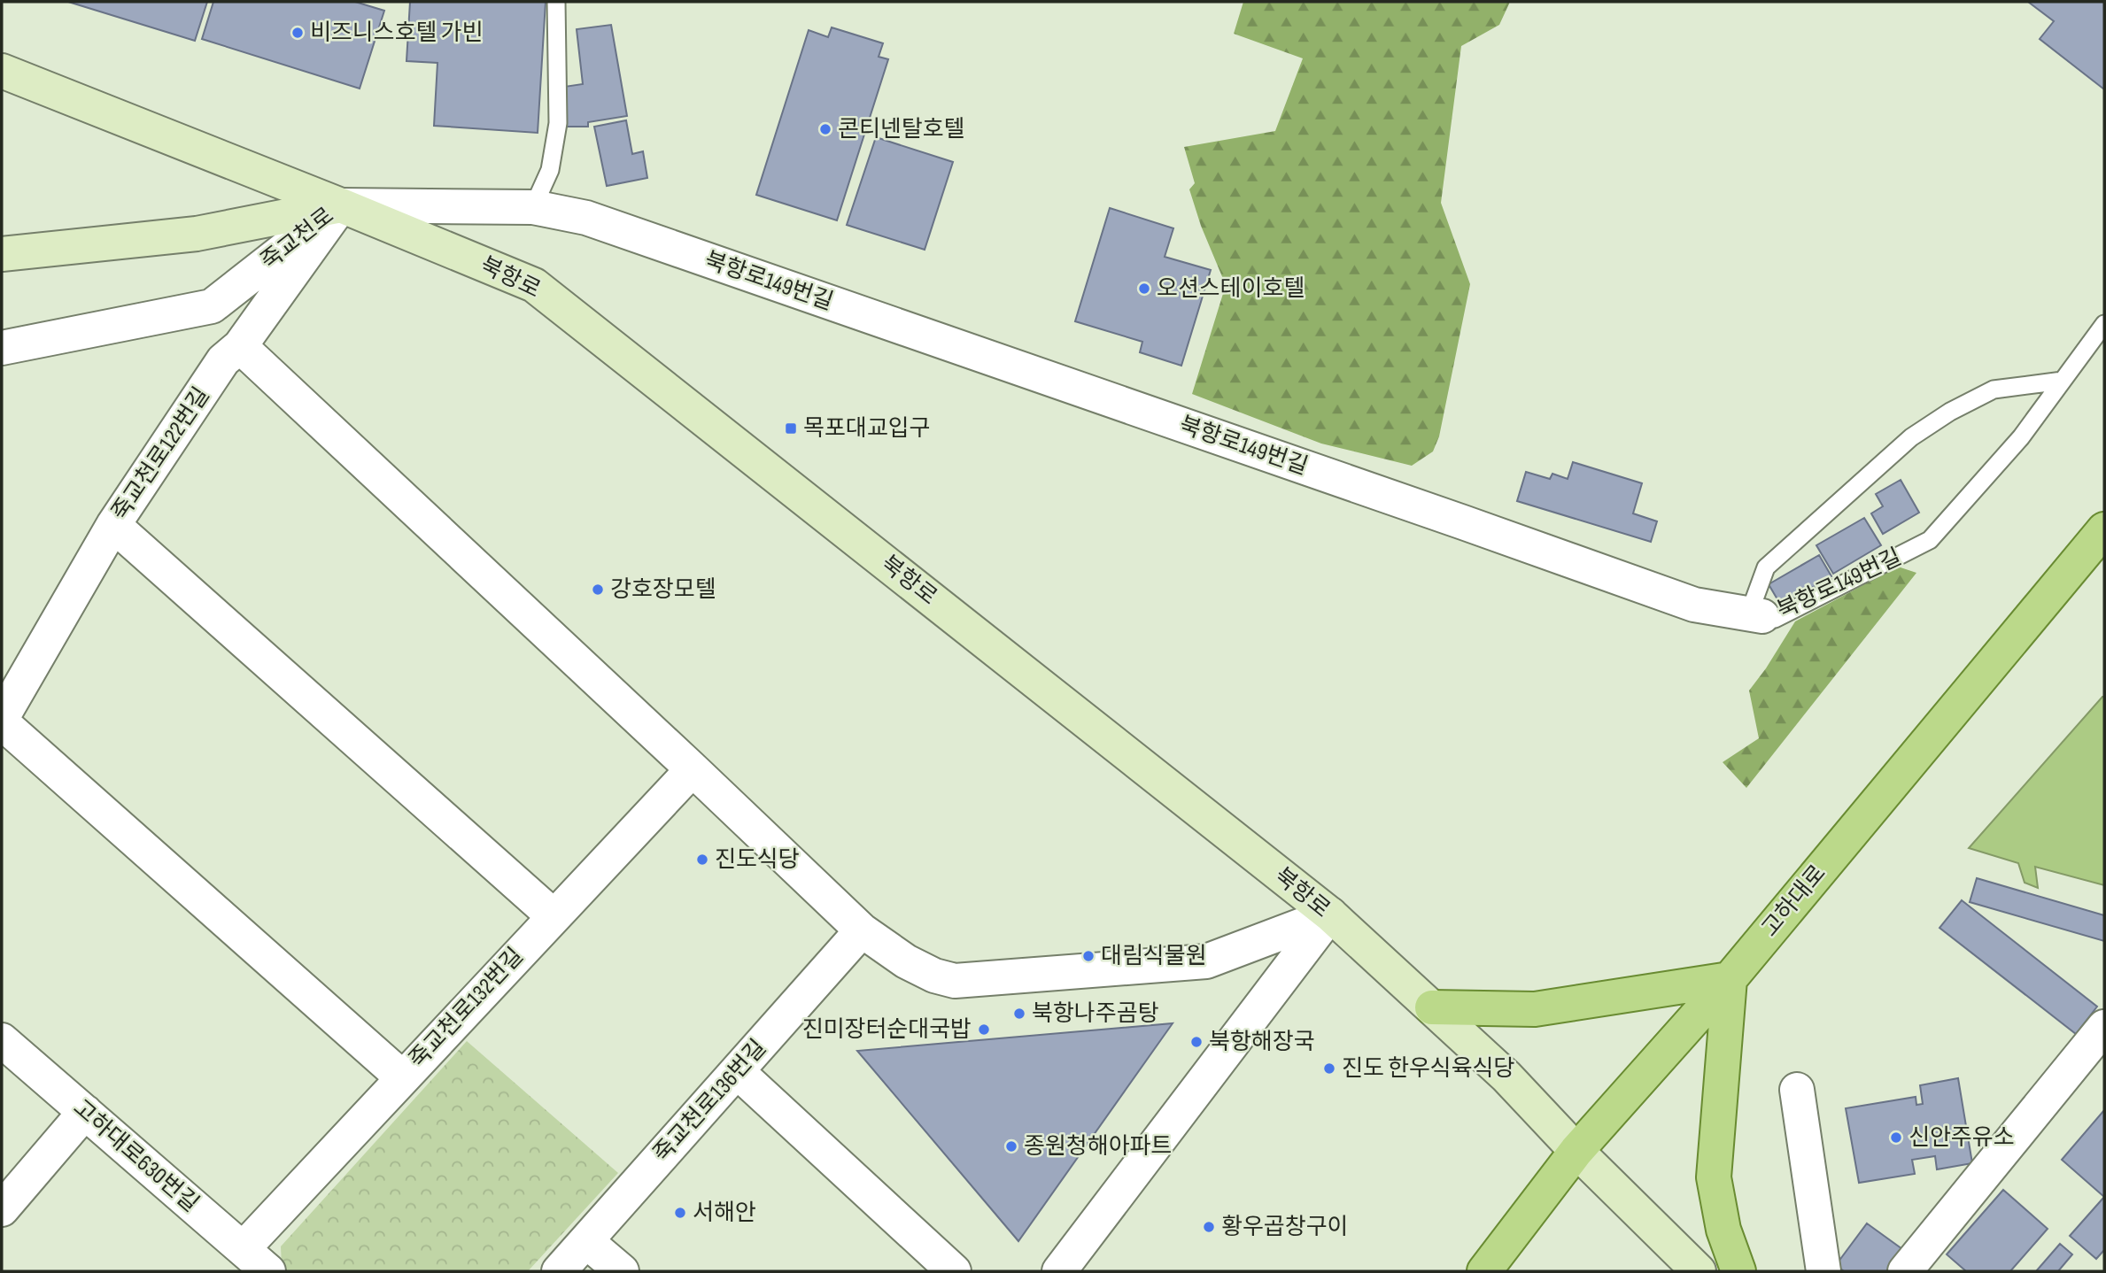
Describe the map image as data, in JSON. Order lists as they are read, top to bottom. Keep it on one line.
{"streets":{"main road":["고하대로"],"street":["죽교천로","북항로","북항로149번길","죽교천로122번길","죽교천로132번길","죽교천로136번길","고하대로630번길"]},"crossings":[["죽교천로","북항로"],["죽교천로","북항로149번길"],["죽교천로","죽교천로122번길"],["북항로","북항로149번길"],["북항로","죽교천로122번길"],["북항로","고하대로"],["북항로149번길","죽교천로122번길"],["죽교천로132번길","고하대로630번길"]],"places":{"other":["비즈니스호텔 가빈","콘티넨탈호텔","오션스테이호텔","강호장모텔","진도식당","대림식물원","북항나주곰탕","진미장터순대국밥","북항해장국","진도 한우식육식당","신안주유소","종원청해아파트","서해안","황우곱창구이"],"transit":["목포대교입구"]}}
